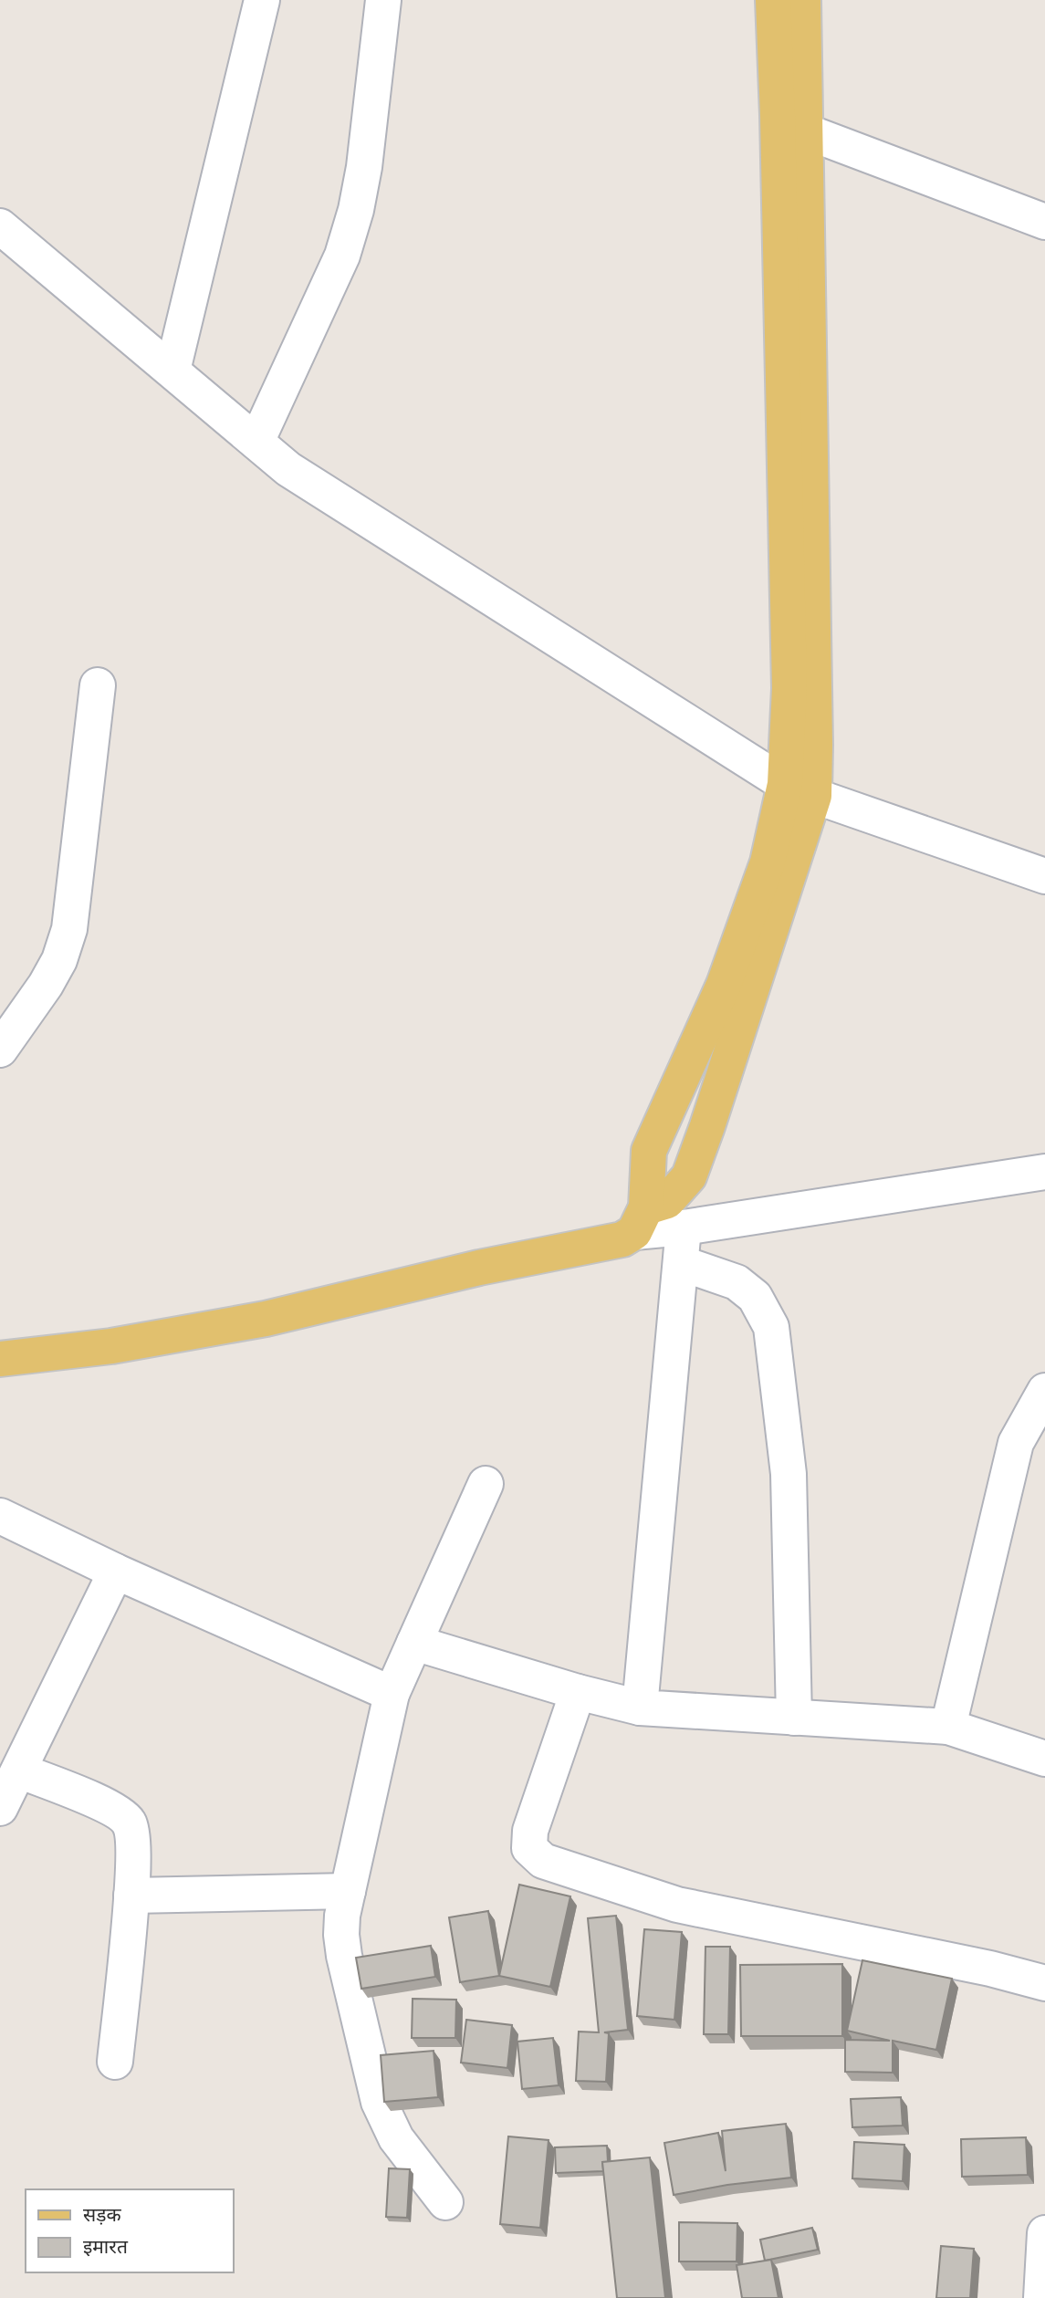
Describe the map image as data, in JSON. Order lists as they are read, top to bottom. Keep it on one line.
{"legend":["सड़क","इमारत"]}
